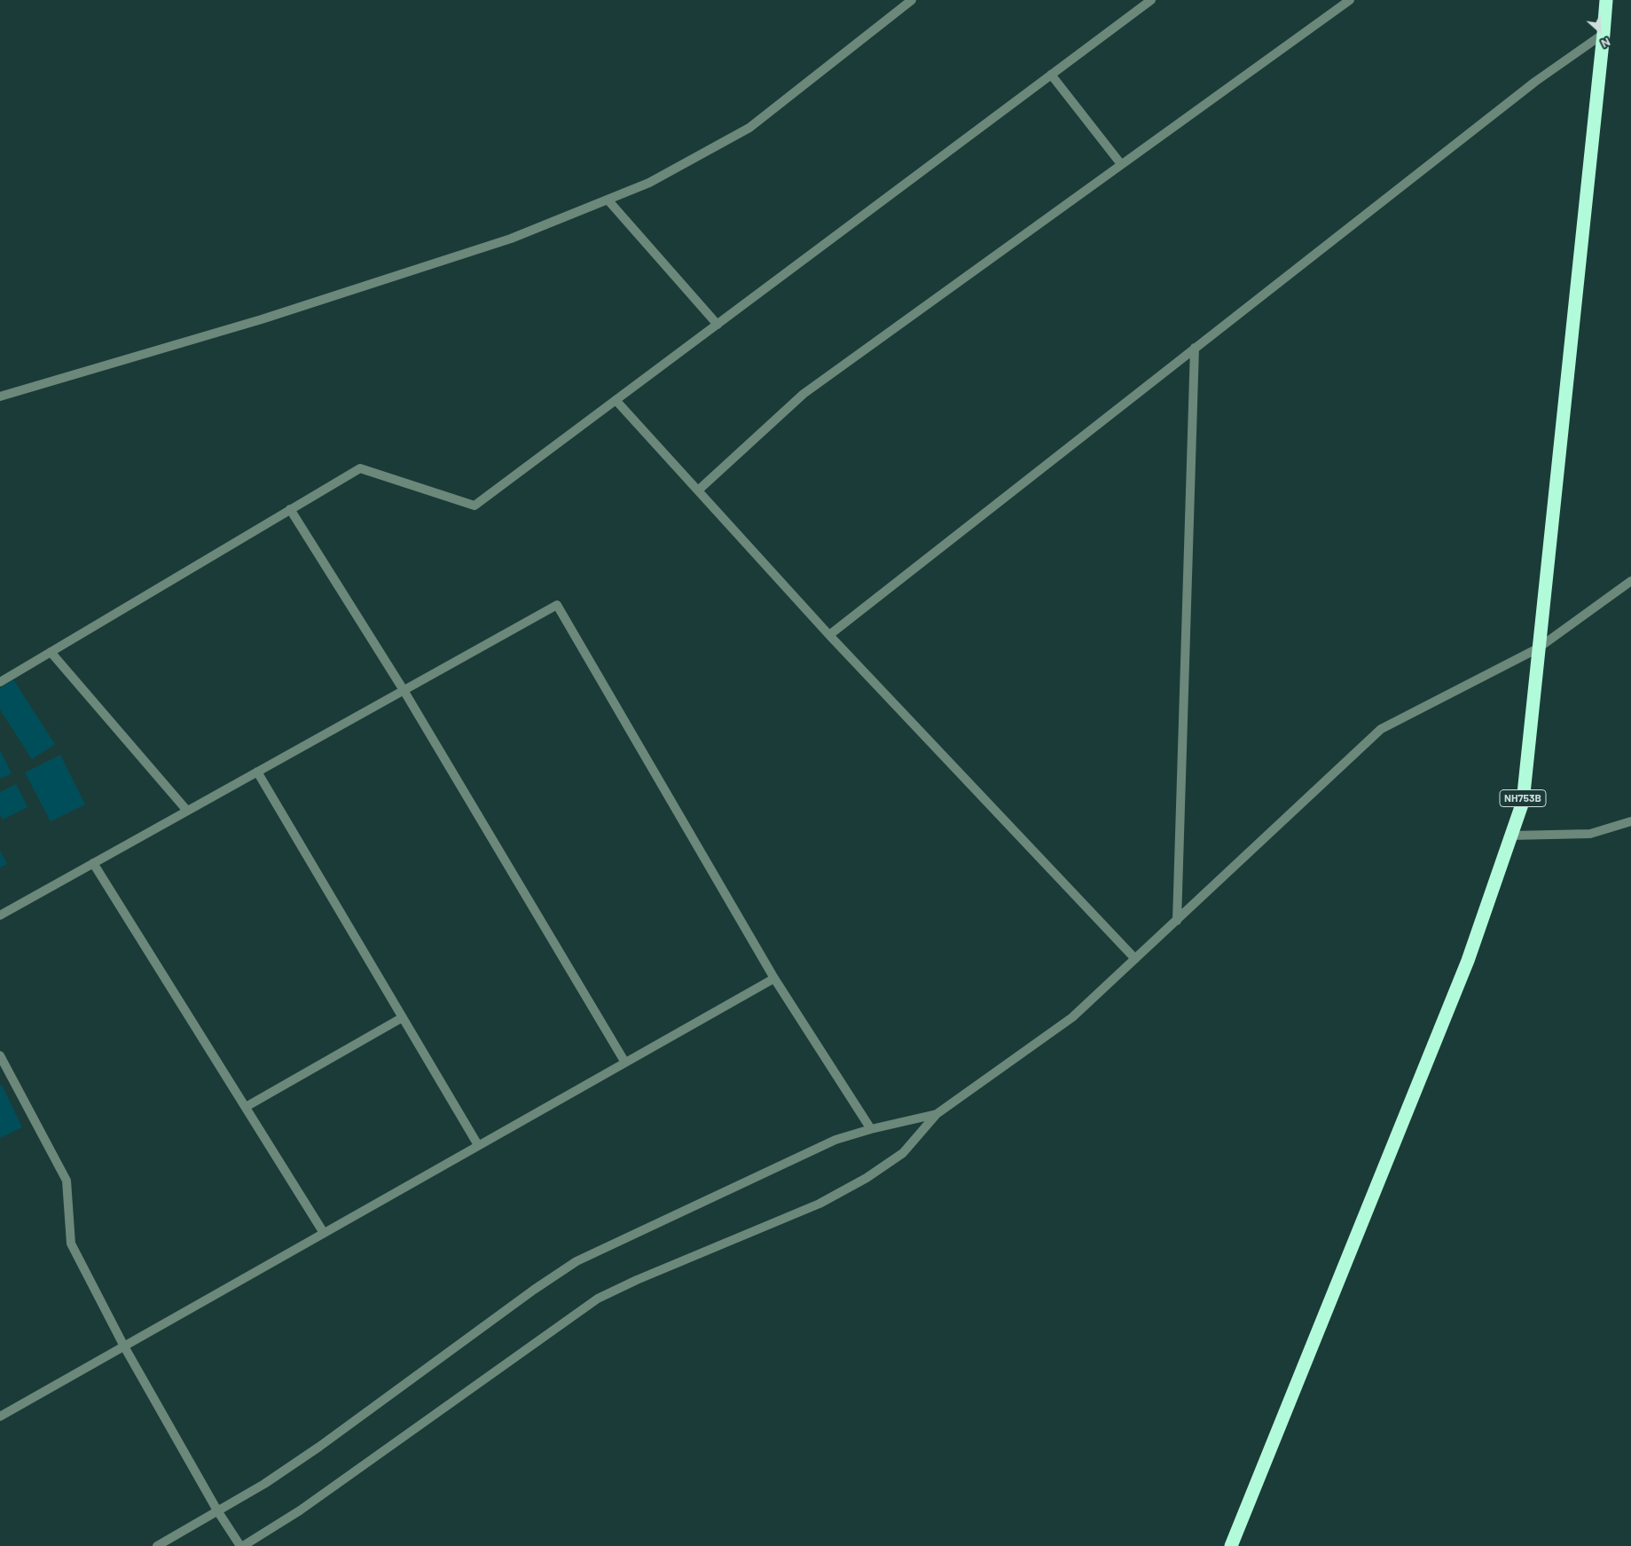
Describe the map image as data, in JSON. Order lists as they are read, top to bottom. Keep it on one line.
{"streets":{"highway":["NH753B"]},"north":"bottom right"}
